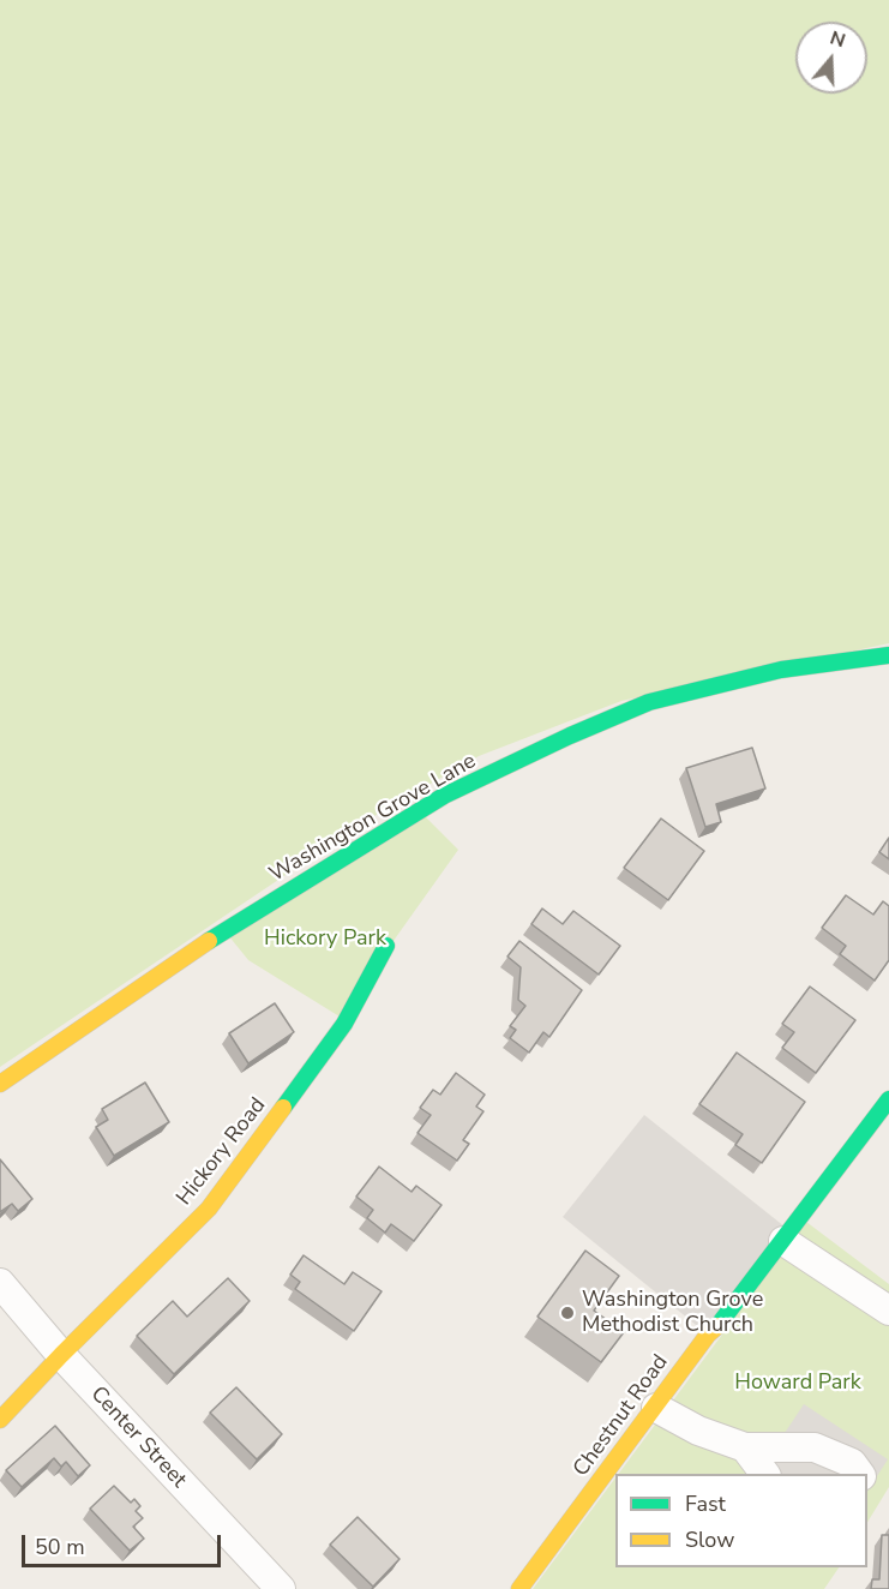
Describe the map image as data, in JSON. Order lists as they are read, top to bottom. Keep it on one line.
{"streets":{"street":["Washington Grove Lane","Hickory Road","Chestnut Road","Center Street"]},"crossings":[["Hickory Road","Center Street"]],"parks":["Hickory Park","Howard Park"],"places":["Washington Grove Methodist Church"],"legend":["Fast","Slow"],"scale_bar":"50 m","north":"top"}
